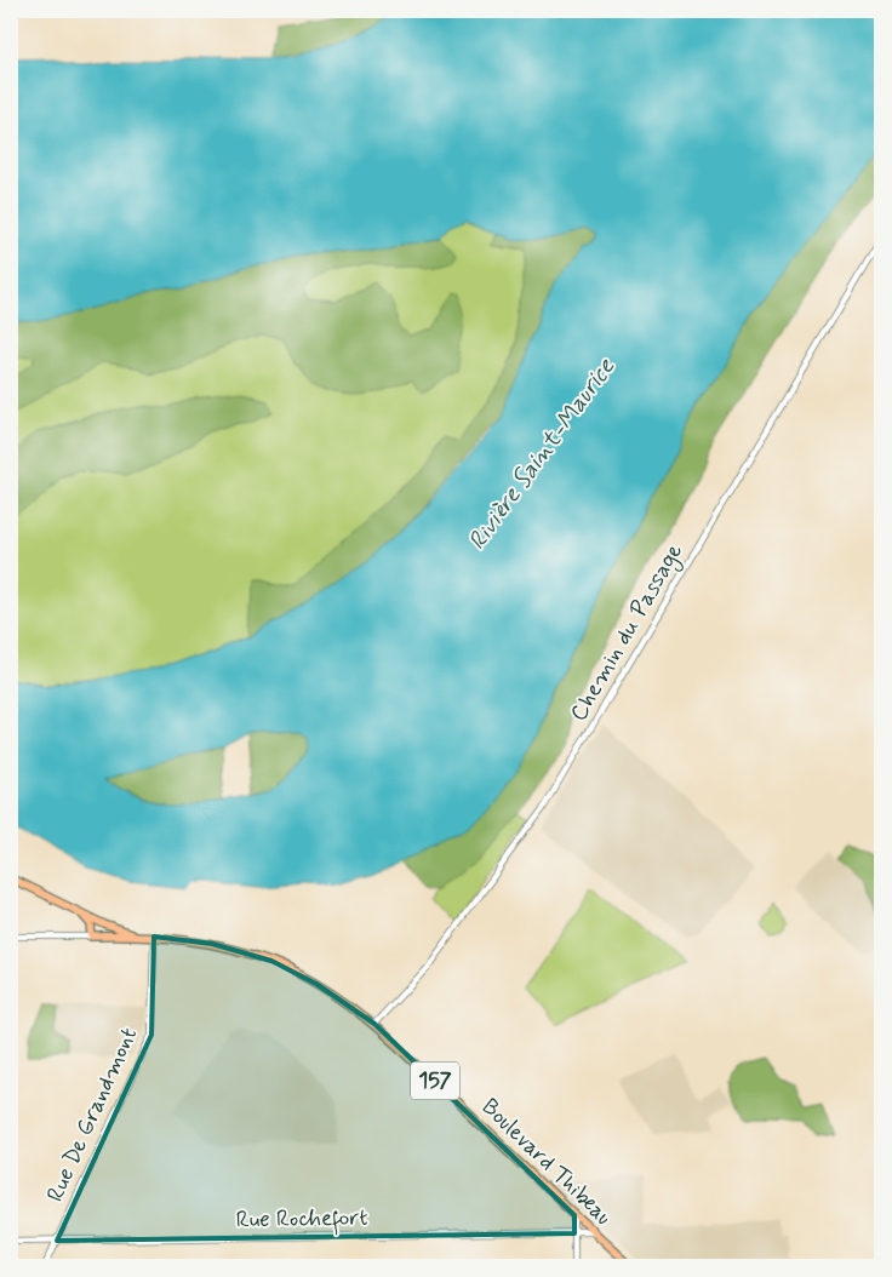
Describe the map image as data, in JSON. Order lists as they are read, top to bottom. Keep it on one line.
{"streets":{"main road":["157","Boulevard Thibeau"],"street":["Chemin du Passage","Rue De Grandmont","Rue Rochefort"]},"crossings":[["Chemin du Passage","Boulevard Thibeau"],["157","Boulevard Thibeau"],["Rue De Grandmont","Boulevard Thibeau"],["Rue De Grandmont","Rue Rochefort"],["Boulevard Thibeau","Rue Rochefort"]],"water":["Rivière Saint-Maurice"]}
